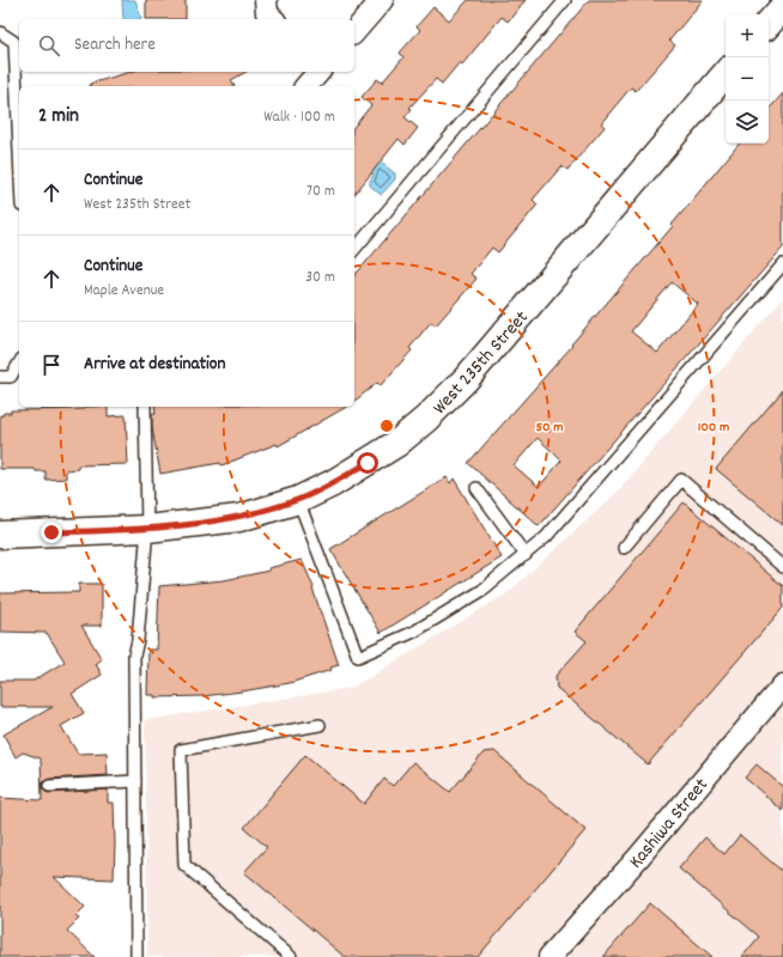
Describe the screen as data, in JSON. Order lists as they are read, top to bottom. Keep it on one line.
{"streets":{"street":["West 235th Street","Kashiwa Street"]},"page":{"map_buttons":["+","−"],"search":"Search here","heading":["2 min","Walk · 100 m"],"list":[["Continue","West 235th Street","70 m"],["Continue","Maple Avenue","30 m"],"Arrive at destination"]},"rings":["50 m","100 m"]}
